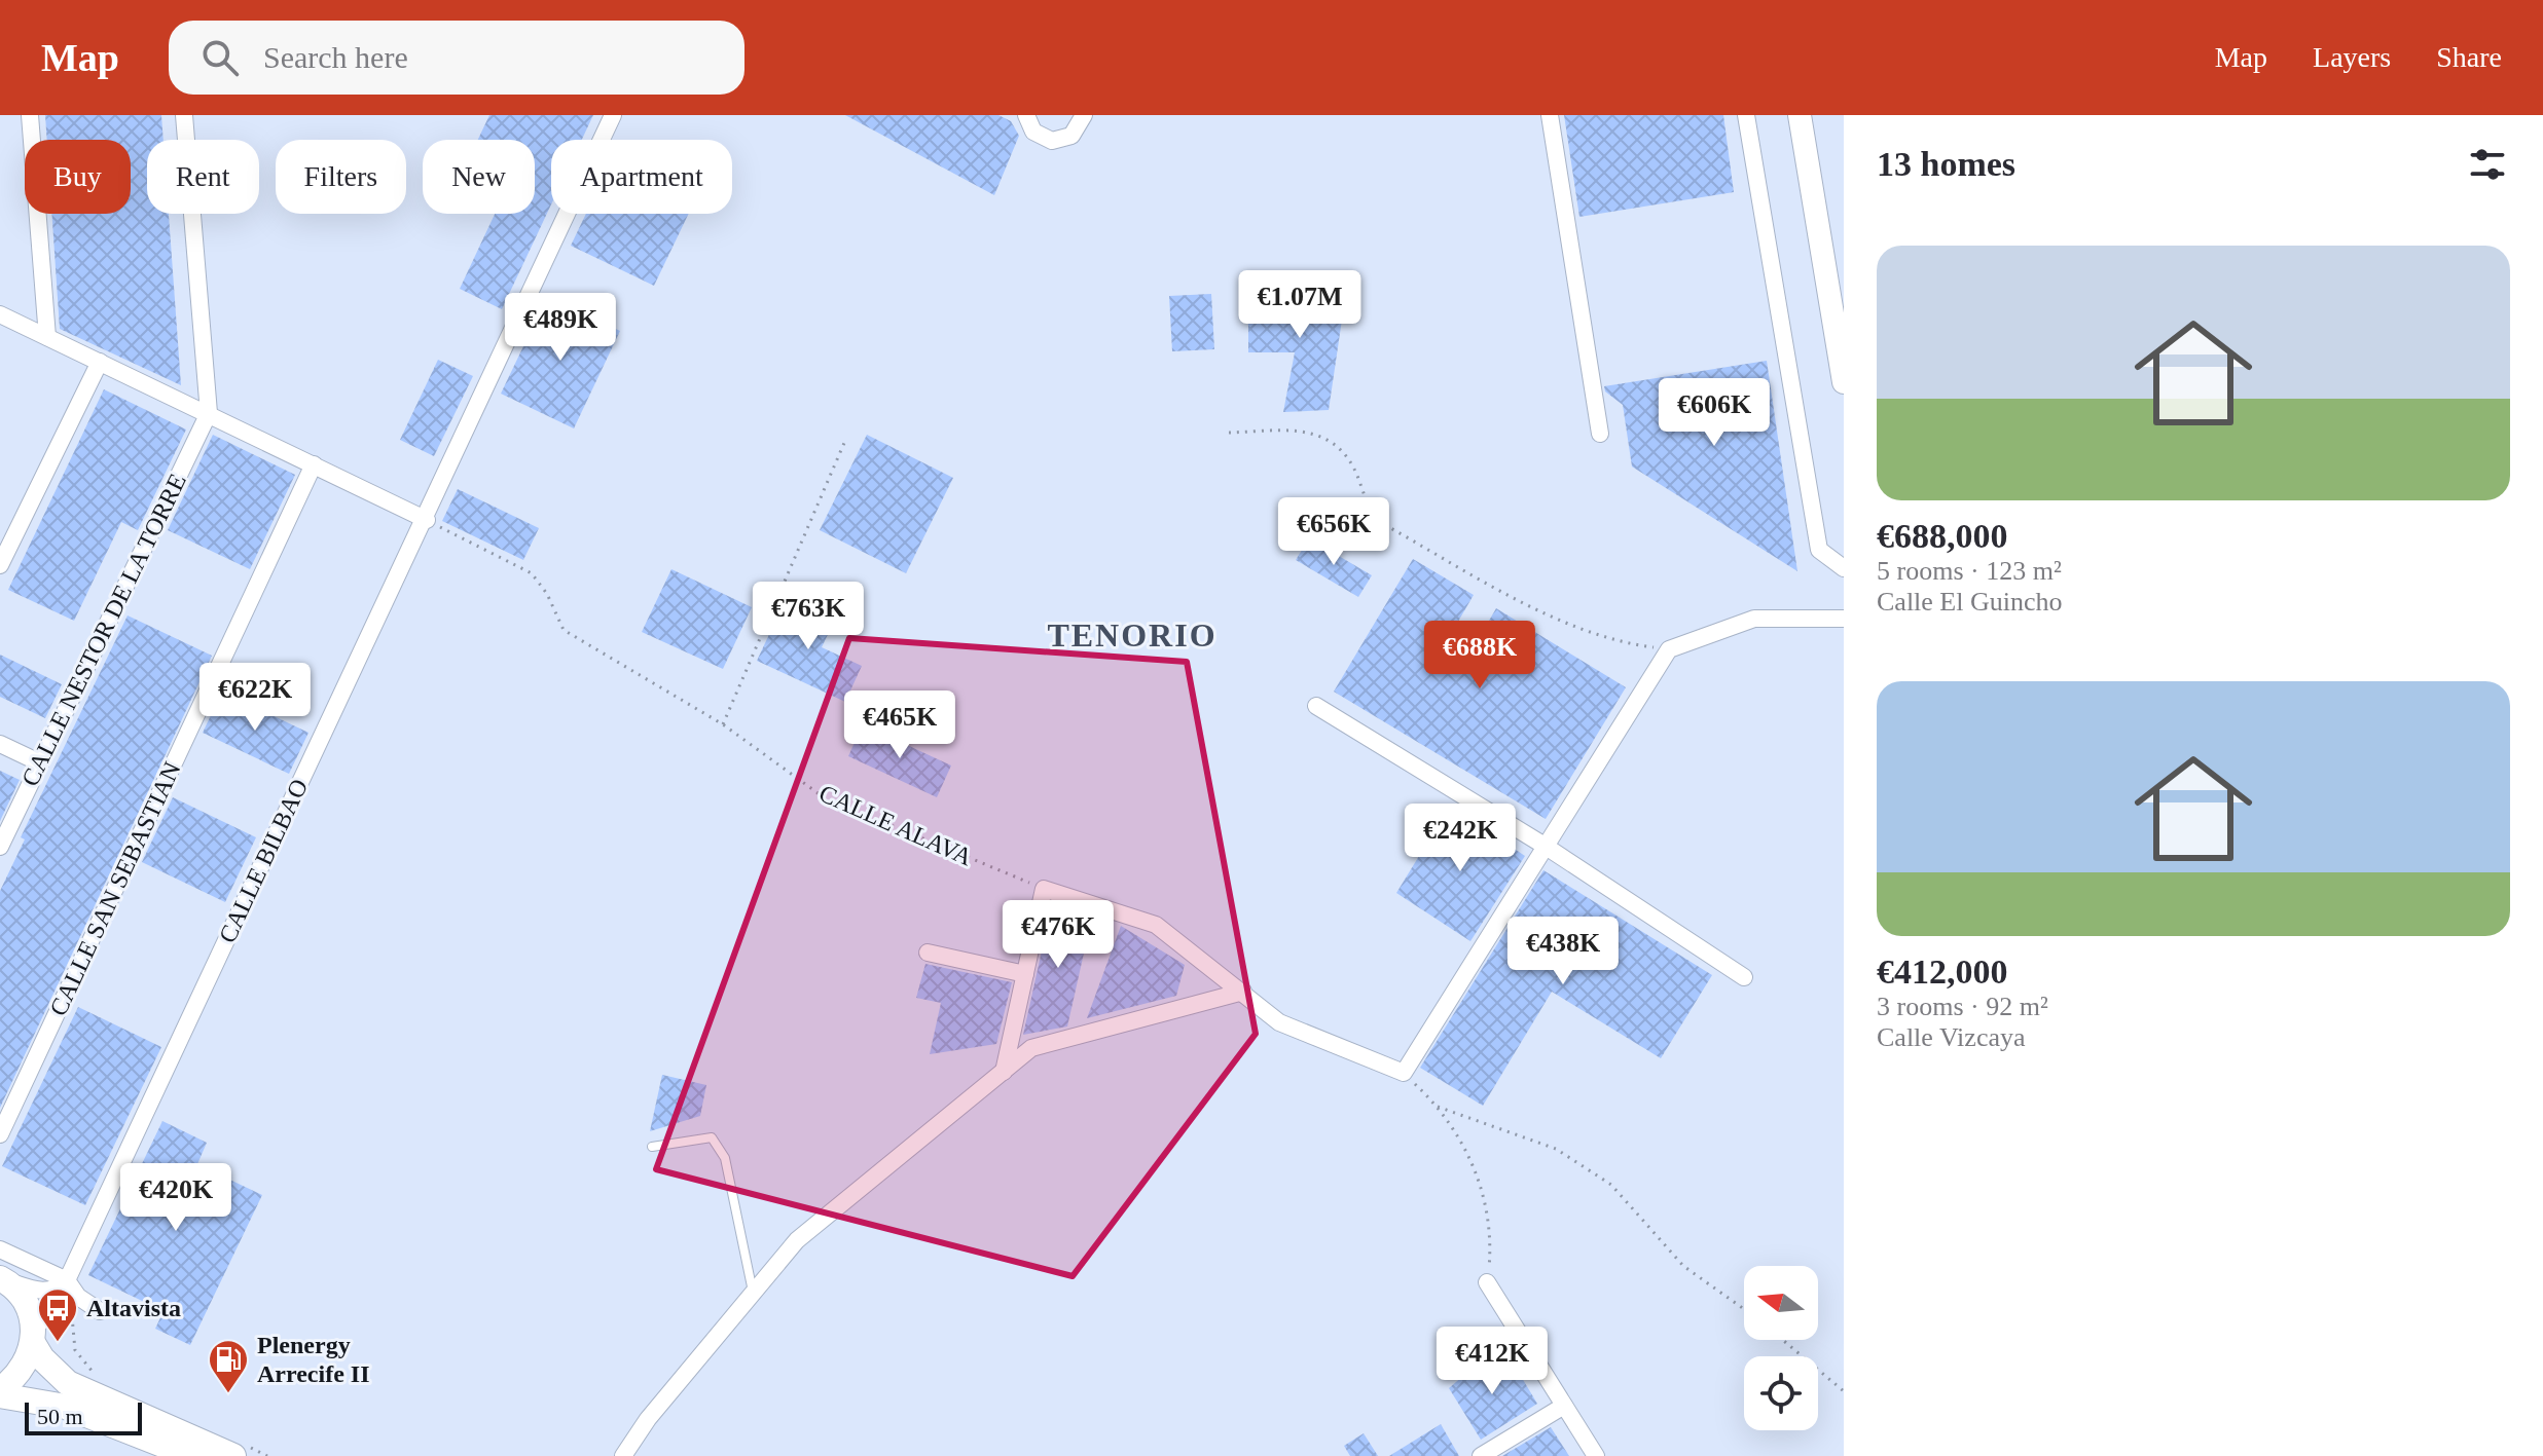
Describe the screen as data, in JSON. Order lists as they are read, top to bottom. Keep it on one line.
{"streets":{"street":["CALLE NESTOR DE LA TORRE","CALLE BILBAO","CALLE SAN SEBASTIAN"],"path":["CALLE ALAVA"]},"crossings":[["CALLE ALAVA","CALLE BILBAO"]],"districts":["TENORIO"],"places":{"bus stop":["Altavista"],"fuel station":["Plenergy Arrecife II"]},"scale_bar":"50 m","north":"left","page":{"header":"Map","search":"Search here","nav":["Map","Layers","Share"],"heading":"13 homes","chip":["Buy","Rent","Filters","New","Apartment"],"list":[{"name":"€688,000","note":"5 rooms · 123 m² · Calle El Guincho"},{"name":"€412,000","note":"3 rooms · 92 m² · Calle Vizcaya"}],"price":["€1.07M","€489K","€606K","€656K","€763K","€688K","€622K","€465K","€242K","€476K","€438K","€420K","€412K"],"scale":"50 m"}}
